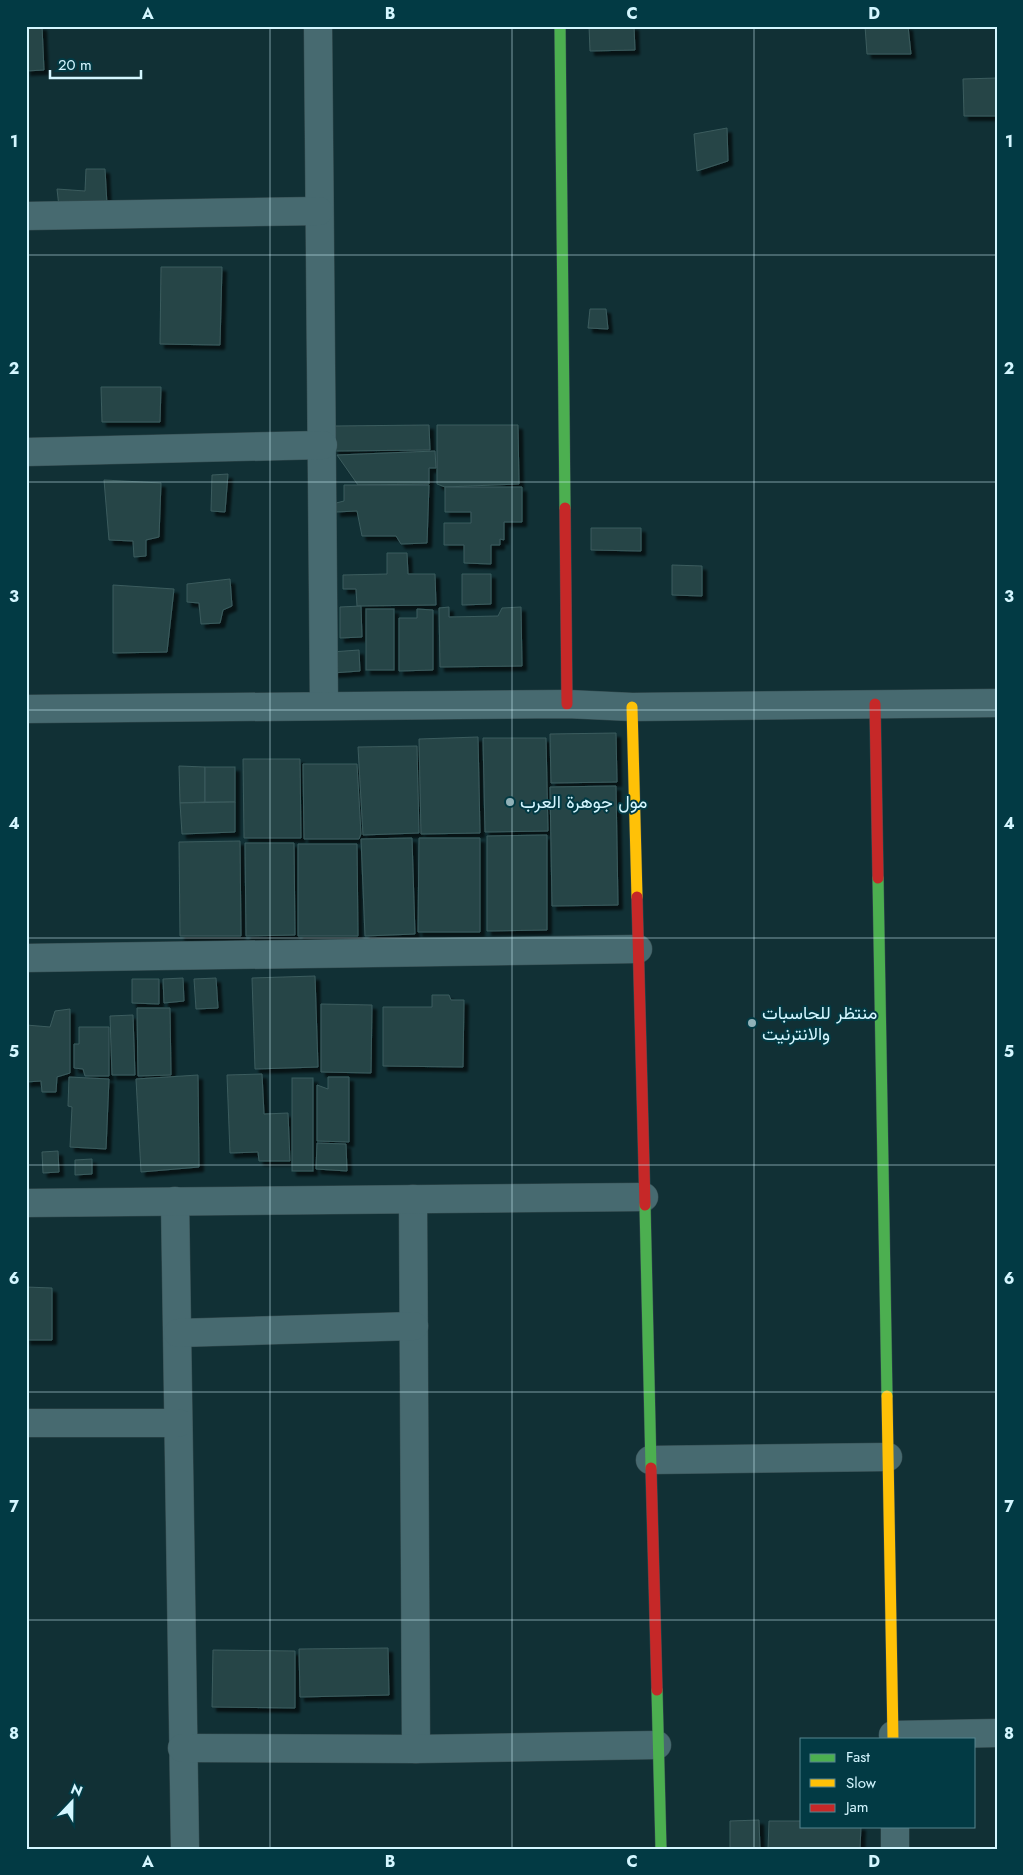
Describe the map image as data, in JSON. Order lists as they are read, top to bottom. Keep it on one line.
{"places":["مول جوهرة العرب","منتظر للحاسبات والانترنيت"],"legend":["Fast","Slow","Jam"],"scale_bar":"20 m","north":"top","grid":{"columns":["A","B","C","D"],"rows":["1","2","3","4","5","6","7","8"]}}
